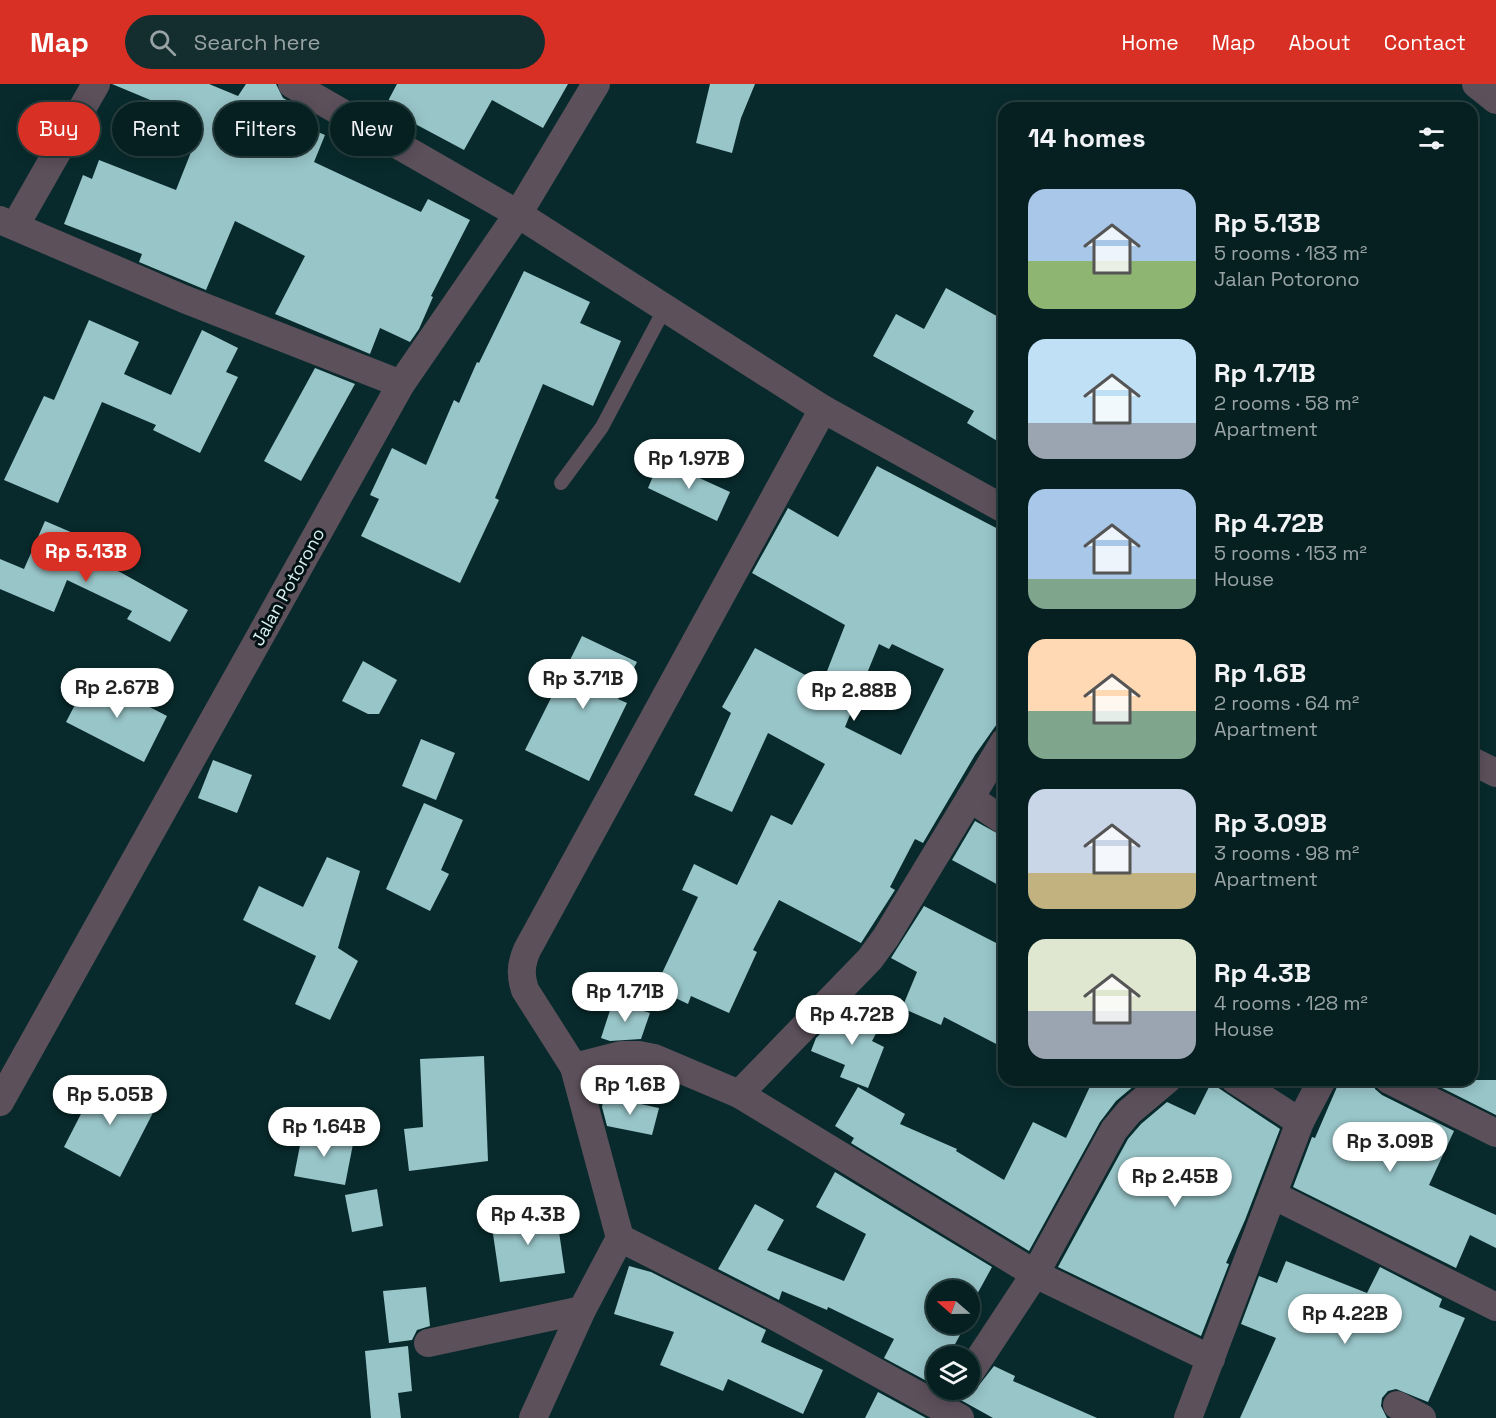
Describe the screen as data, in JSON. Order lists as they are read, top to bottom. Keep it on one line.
{"streets":{"street":["Jalan Potorono"]},"north":"left","page":{"header":"Map","search":"Search here","nav":["Home","Map","About","Contact"],"chip":["Buy","Rent","Filters","New"],"heading":"14 homes","list":[{"name":"Rp 5.13B","note":"5 rooms · 183 m² · Jalan Potorono"},{"name":"Rp 1.71B","note":"2 rooms · 58 m² · Apartment"},{"name":"Rp 4.72B","note":"5 rooms · 153 m² · House"},{"name":"Rp 1.6B","note":"2 rooms · 64 m² · Apartment"},{"name":"Rp 3.09B","note":"3 rooms · 98 m² · Apartment"},{"name":"Rp 4.3B","note":"4 rooms · 128 m² · House"}],"price":["Rp 1.97B","Rp 5.13B","Rp 3.71B","Rp 2.67B","Rp 2.88B","Rp 1.71B","Rp 4.72B","Rp 1.6B","Rp 5.05B","Rp 1.64B","Rp 3.09B","Rp 2.45B","Rp 4.3B","Rp 4.22B"]}}
